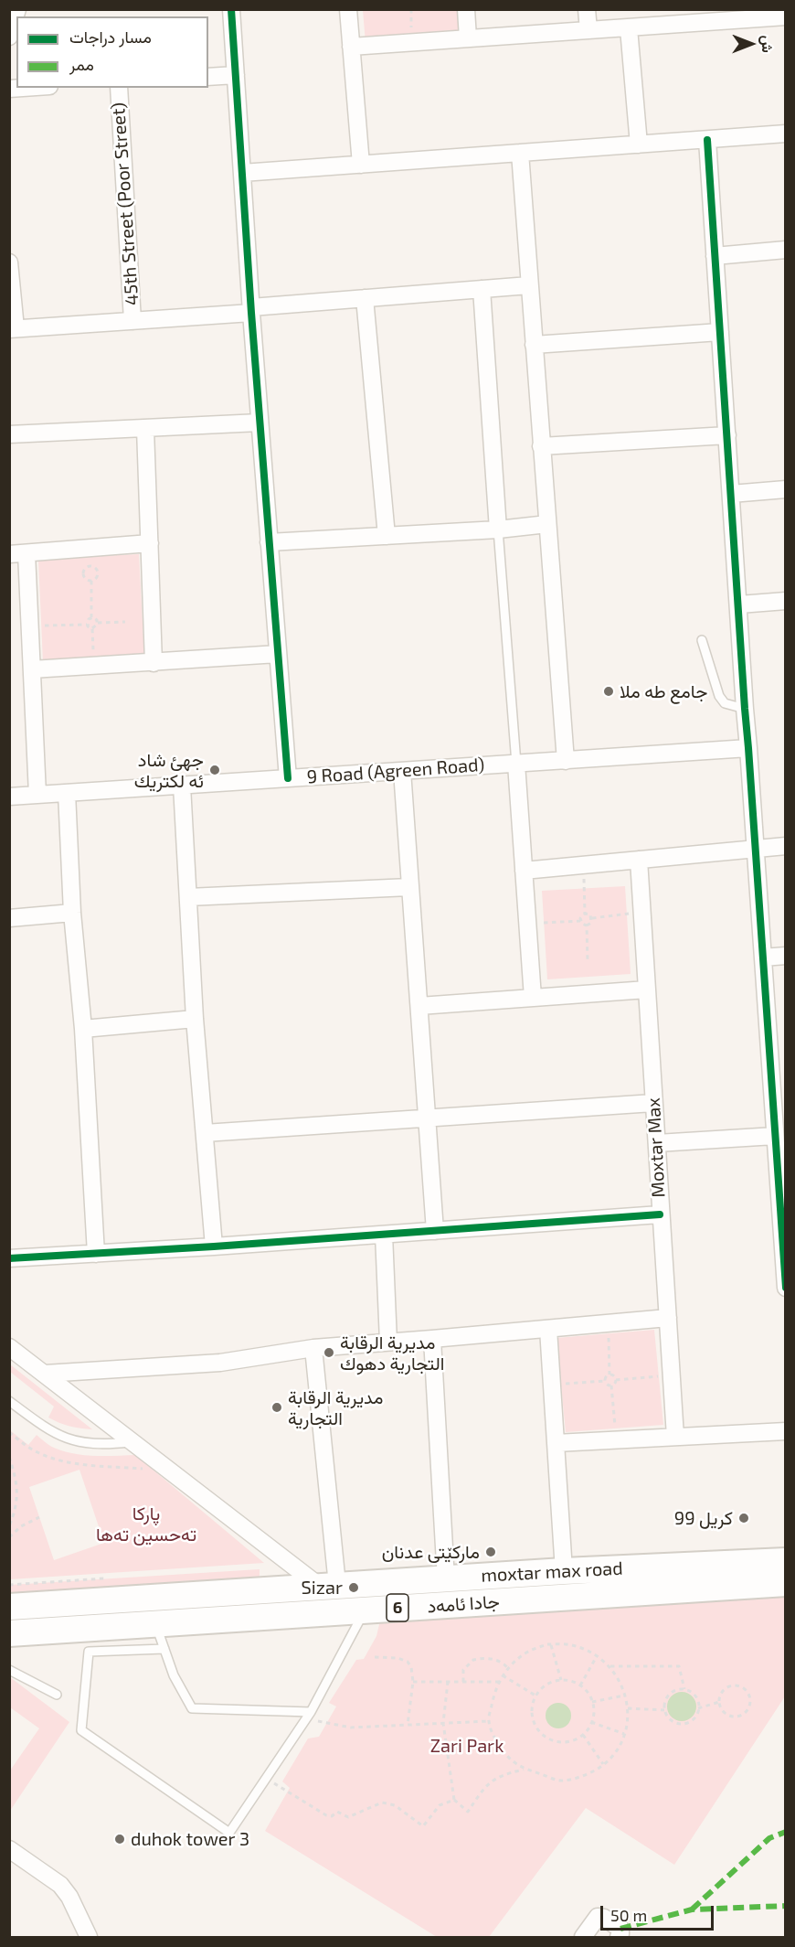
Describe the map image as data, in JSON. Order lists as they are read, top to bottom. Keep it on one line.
{"streets":{"main road":["moxtar max road","جادا ئامەد","6"],"street":["45th Street (Poor Street)","9 Road (Agreen Road)","Moxtar Max"]},"crossings":[["moxtar max road","6"]],"parks":["پارکا تەحسین تەها","Zari Park"],"places":["جامع طه ملا","جهئ شاد ئه لكتريك","مديرية الرقابة التجارية دهوك","مديرية الرقابة التجارية","99 كريل","مارکێتی عدنان","Sizar","duhok tower 3"],"legend":["مسار دراجات","ممر"],"scale_bar":"50 m","north":"right"}
